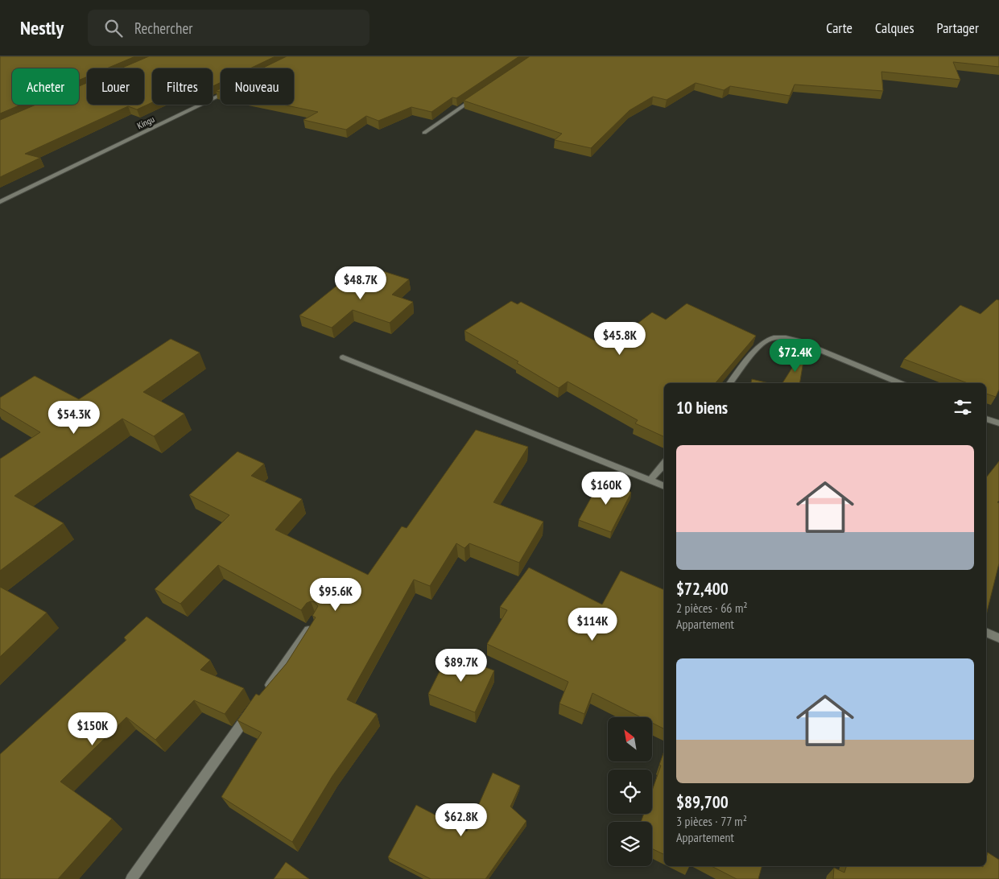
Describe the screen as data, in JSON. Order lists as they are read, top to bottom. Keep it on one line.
{"streets":{"street":["Kingu"]},"north":"top left","page":{"header":"Nestly","search":"Rechercher","nav":["Carte","Calques","Partager"],"chip":["Acheter","Louer","Filtres","Nouveau"],"price":["$48.7K","$45.8K","$72.4K","$54.3K","$160K","$95.6K","$114K","$89.7K","$150K","$62.8K"],"heading":"10 biens","list":[{"name":"$72,400","note":"2 pièces · 66 m² · Appartement"},{"name":"$89,700","note":"3 pièces · 77 m² · Appartement"}]}}
